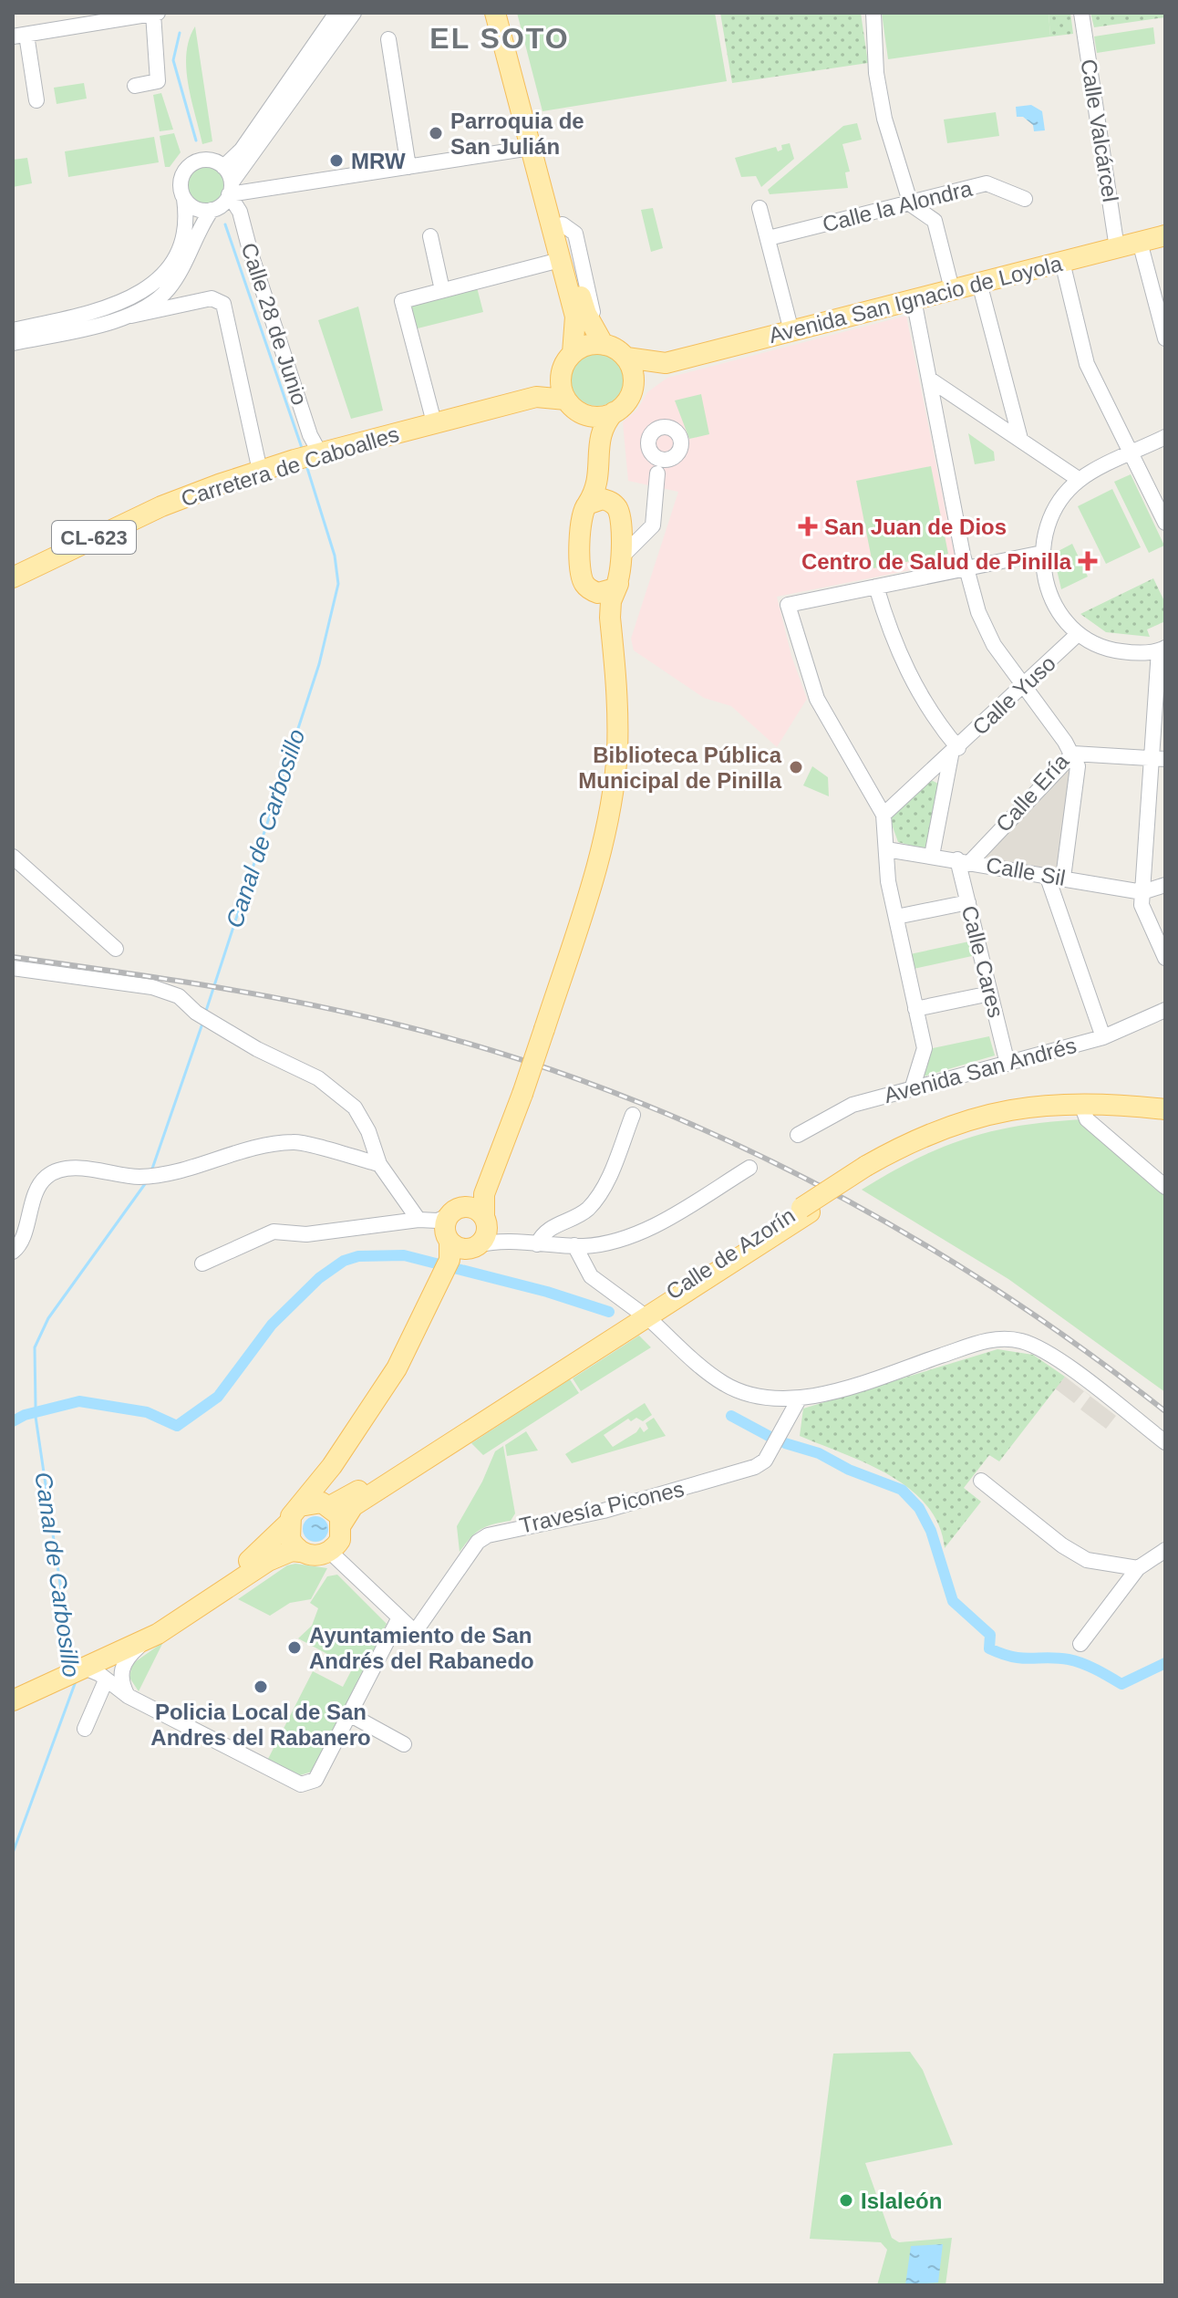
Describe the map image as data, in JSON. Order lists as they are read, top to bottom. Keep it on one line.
{"streets":{"main road":["Avenida San Ignacio de Loyola","Carretera de Caboalles","CL-623","Calle de Azorín"],"street":["Calle Valcárcel","Calle la Alondra","Calle 28 de Junio","Calle Yuso","Calle Ería","Calle Sil","Calle Cares","Avenida San Andrés","Travesía Picones"]},"crossings":[["Calle Valcárcel","Avenida San Ignacio de Loyola"],["Avenida San Ignacio de Loyola","Calle Ería"],["Calle 28 de Junio","Carretera de Caboalles"],["Carretera de Caboalles","CL-623"],["Calle Yuso","Calle Ería"],["Calle Ería","Calle Sil"],["Calle Ería","Calle Cares"],["Calle Sil","Calle Cares"],["Calle Cares","Avenida San Andrés"]],"districts":["EL SOTO"],"water":["Canal de Carbosillo"],"places":{"other":["Parroquia de San Julián","MRW","Biblioteca Pública Municipal de Pinilla","Ayuntamiento de San Andrés del Rabanedo","Policia Local de San Andres del Rabanero","Islaleón"],"health":["San Juan de Dios","Centro de Salud de Pinilla"]}}
